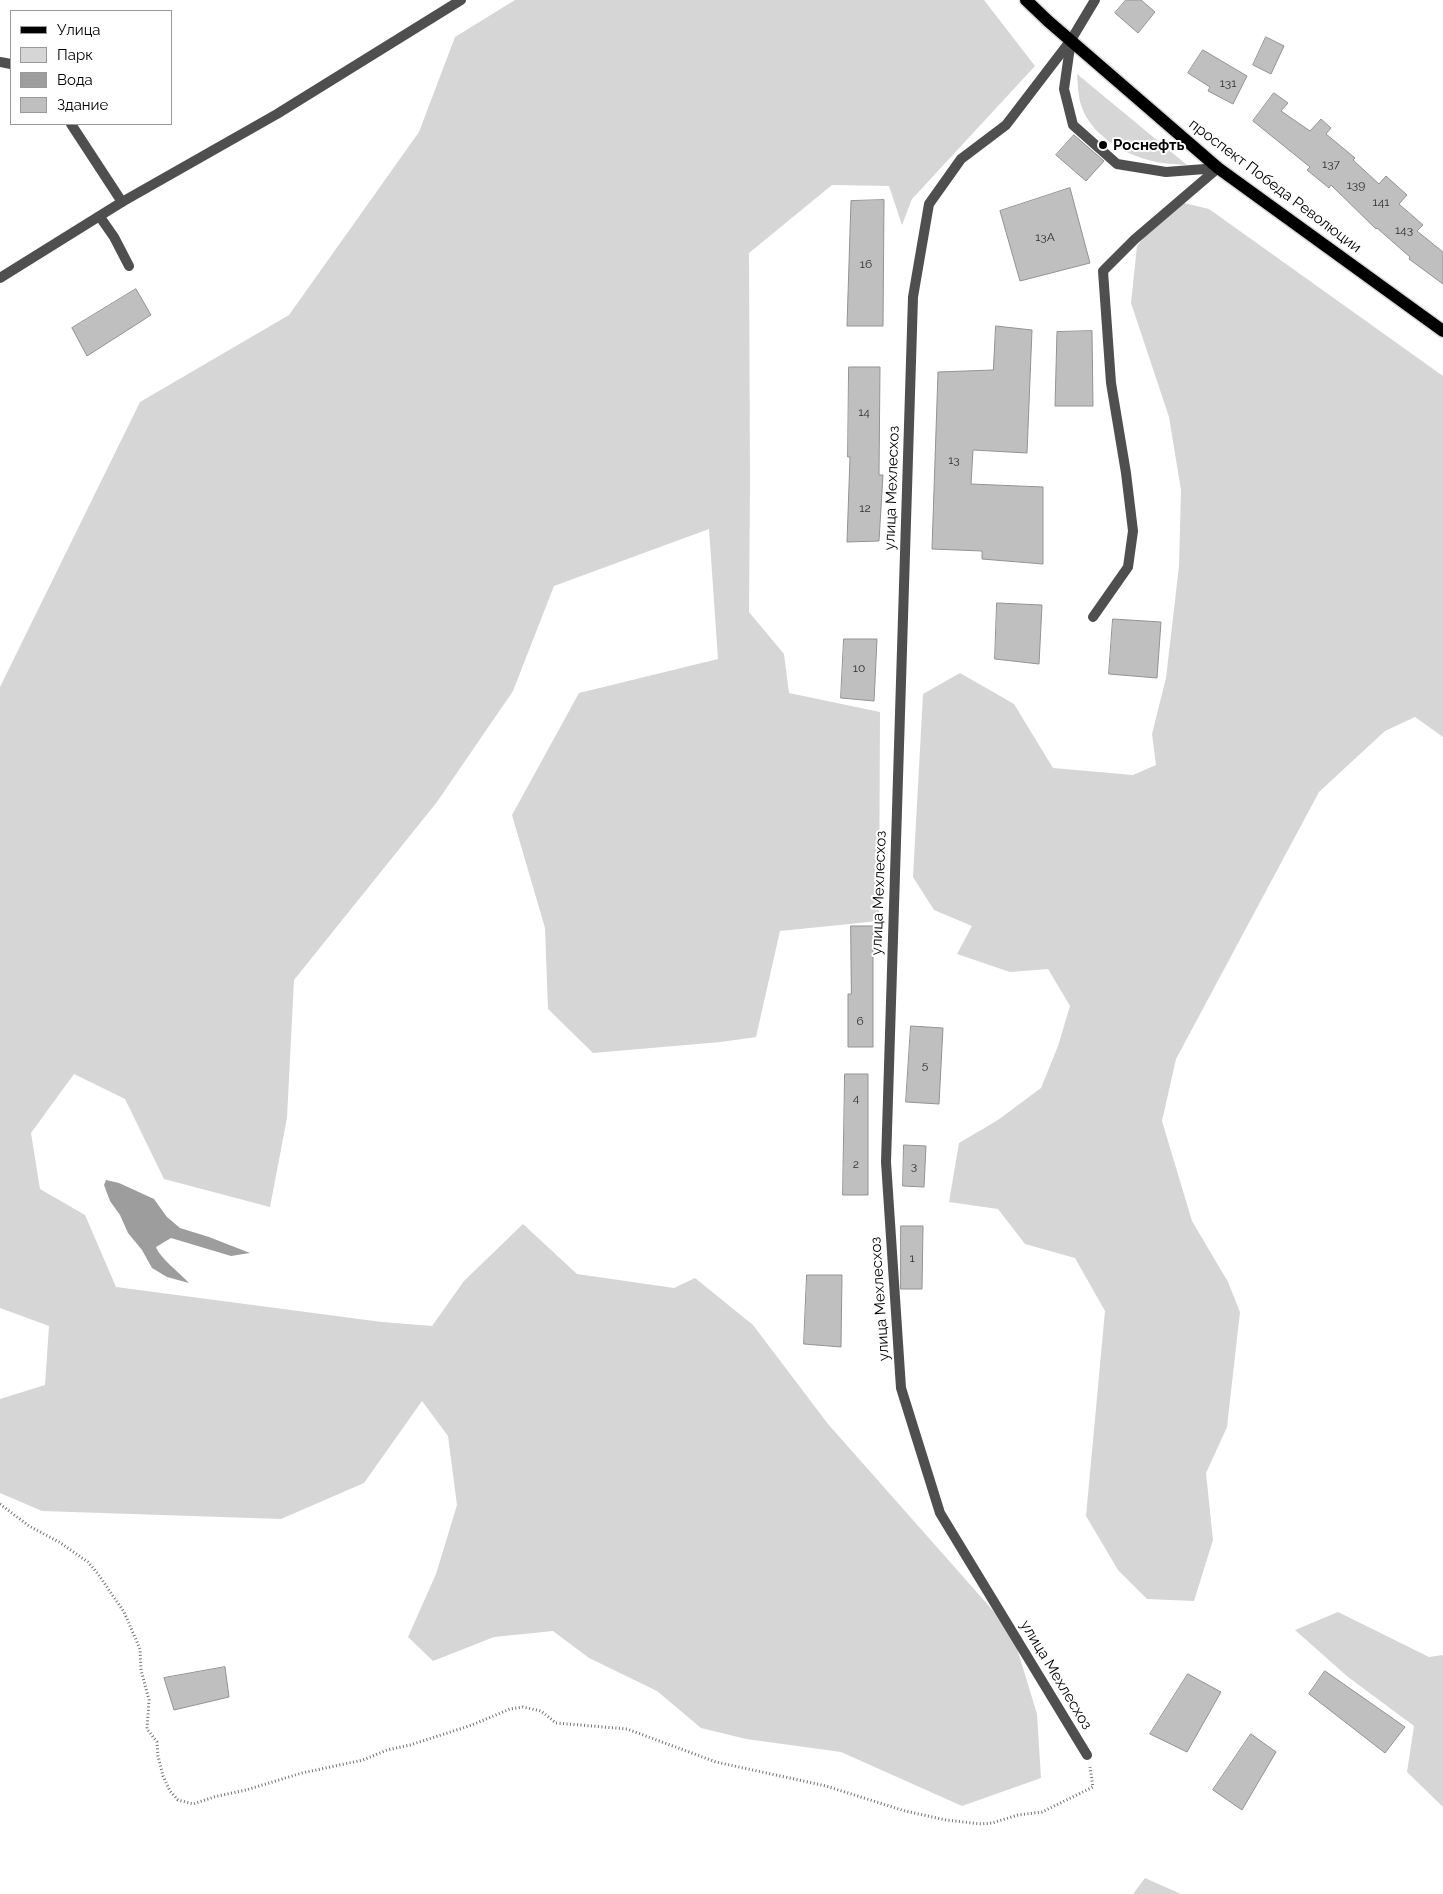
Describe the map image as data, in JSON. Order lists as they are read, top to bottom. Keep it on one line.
{"streets":{"main road":["проспект Победа Революции"],"street":["улица Мехлесхоз"]},"crossings":[["проспект Победа Революции","улица Мехлесхоз"]],"places":["Роснефть"],"house_numbers":["131","137","139","141","143","13А","16","14","13","12","10","6","5","4","2","3","1"],"legend":["Улица","Парк","Вода","Здание"]}
